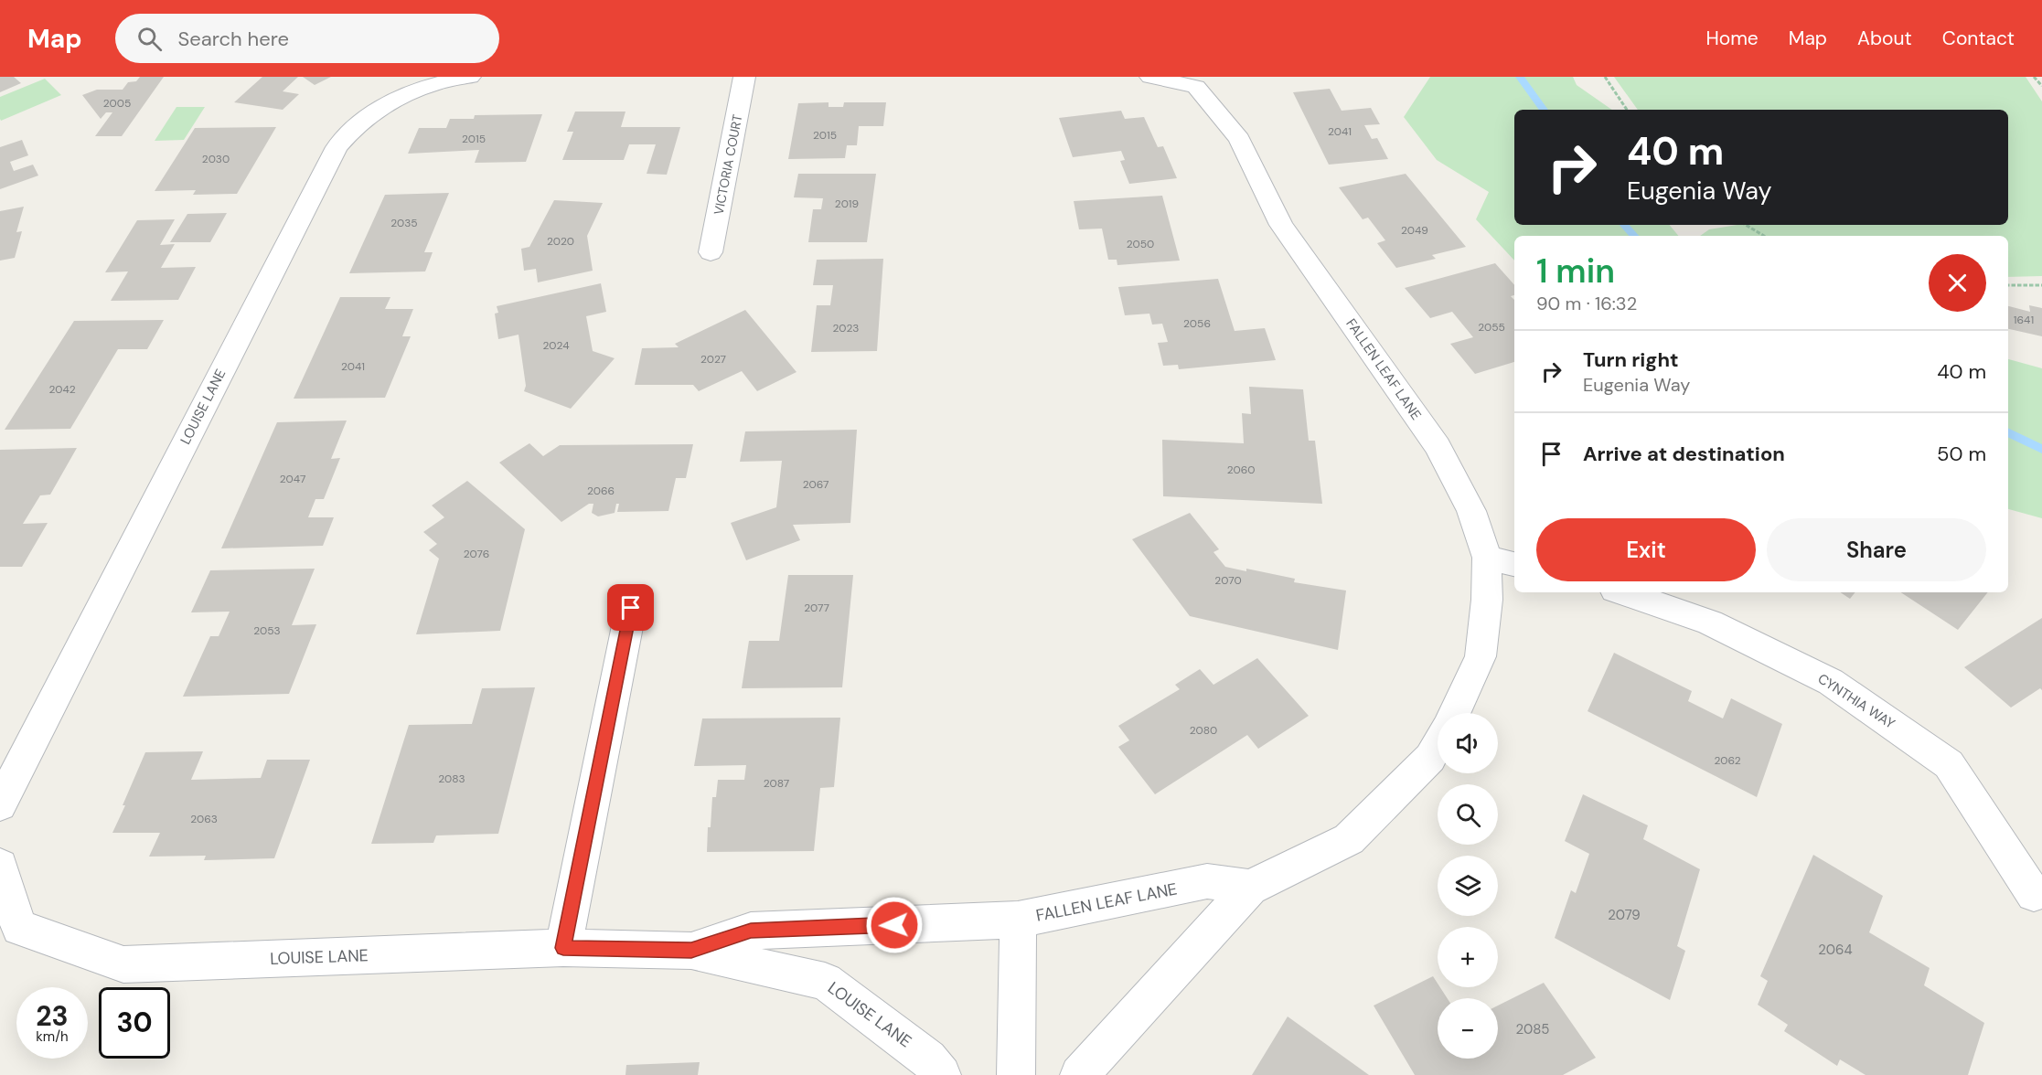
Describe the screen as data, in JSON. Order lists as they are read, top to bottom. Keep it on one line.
{"streets":{"street":["VICTORIA COURT","FALLEN LEAF LANE","LOUISE LANE","CYNTHIA WAY"]},"crossings":[["FALLEN LEAF LANE","LOUISE LANE"]],"house_numbers":["2005","2041","2015","2015","2030","2019","2035","2049","2020","2050","1641","2056","2055","2023","2024","2027","2041","2042","2060","2047","2067","2066","2076","2070","2077","2053","2080","2062","2083","2087","2063","2079","2064","2085"],"page":{"header":"Map","search":"Search here","nav":["Home","Map","About","Contact"],"turn":["40 m","Eugenia Way"],"heading":["1 min","90 m · 16:32"],"list":[{"name":"Turn right","note":"Eugenia Way","value":"40 m"},{"name":"Arrive at destination","value":"50 m"}],"buttons":["Exit","Share"],"map_buttons":["+","−"],"speed":"23 km/h","limit":"30"}}
